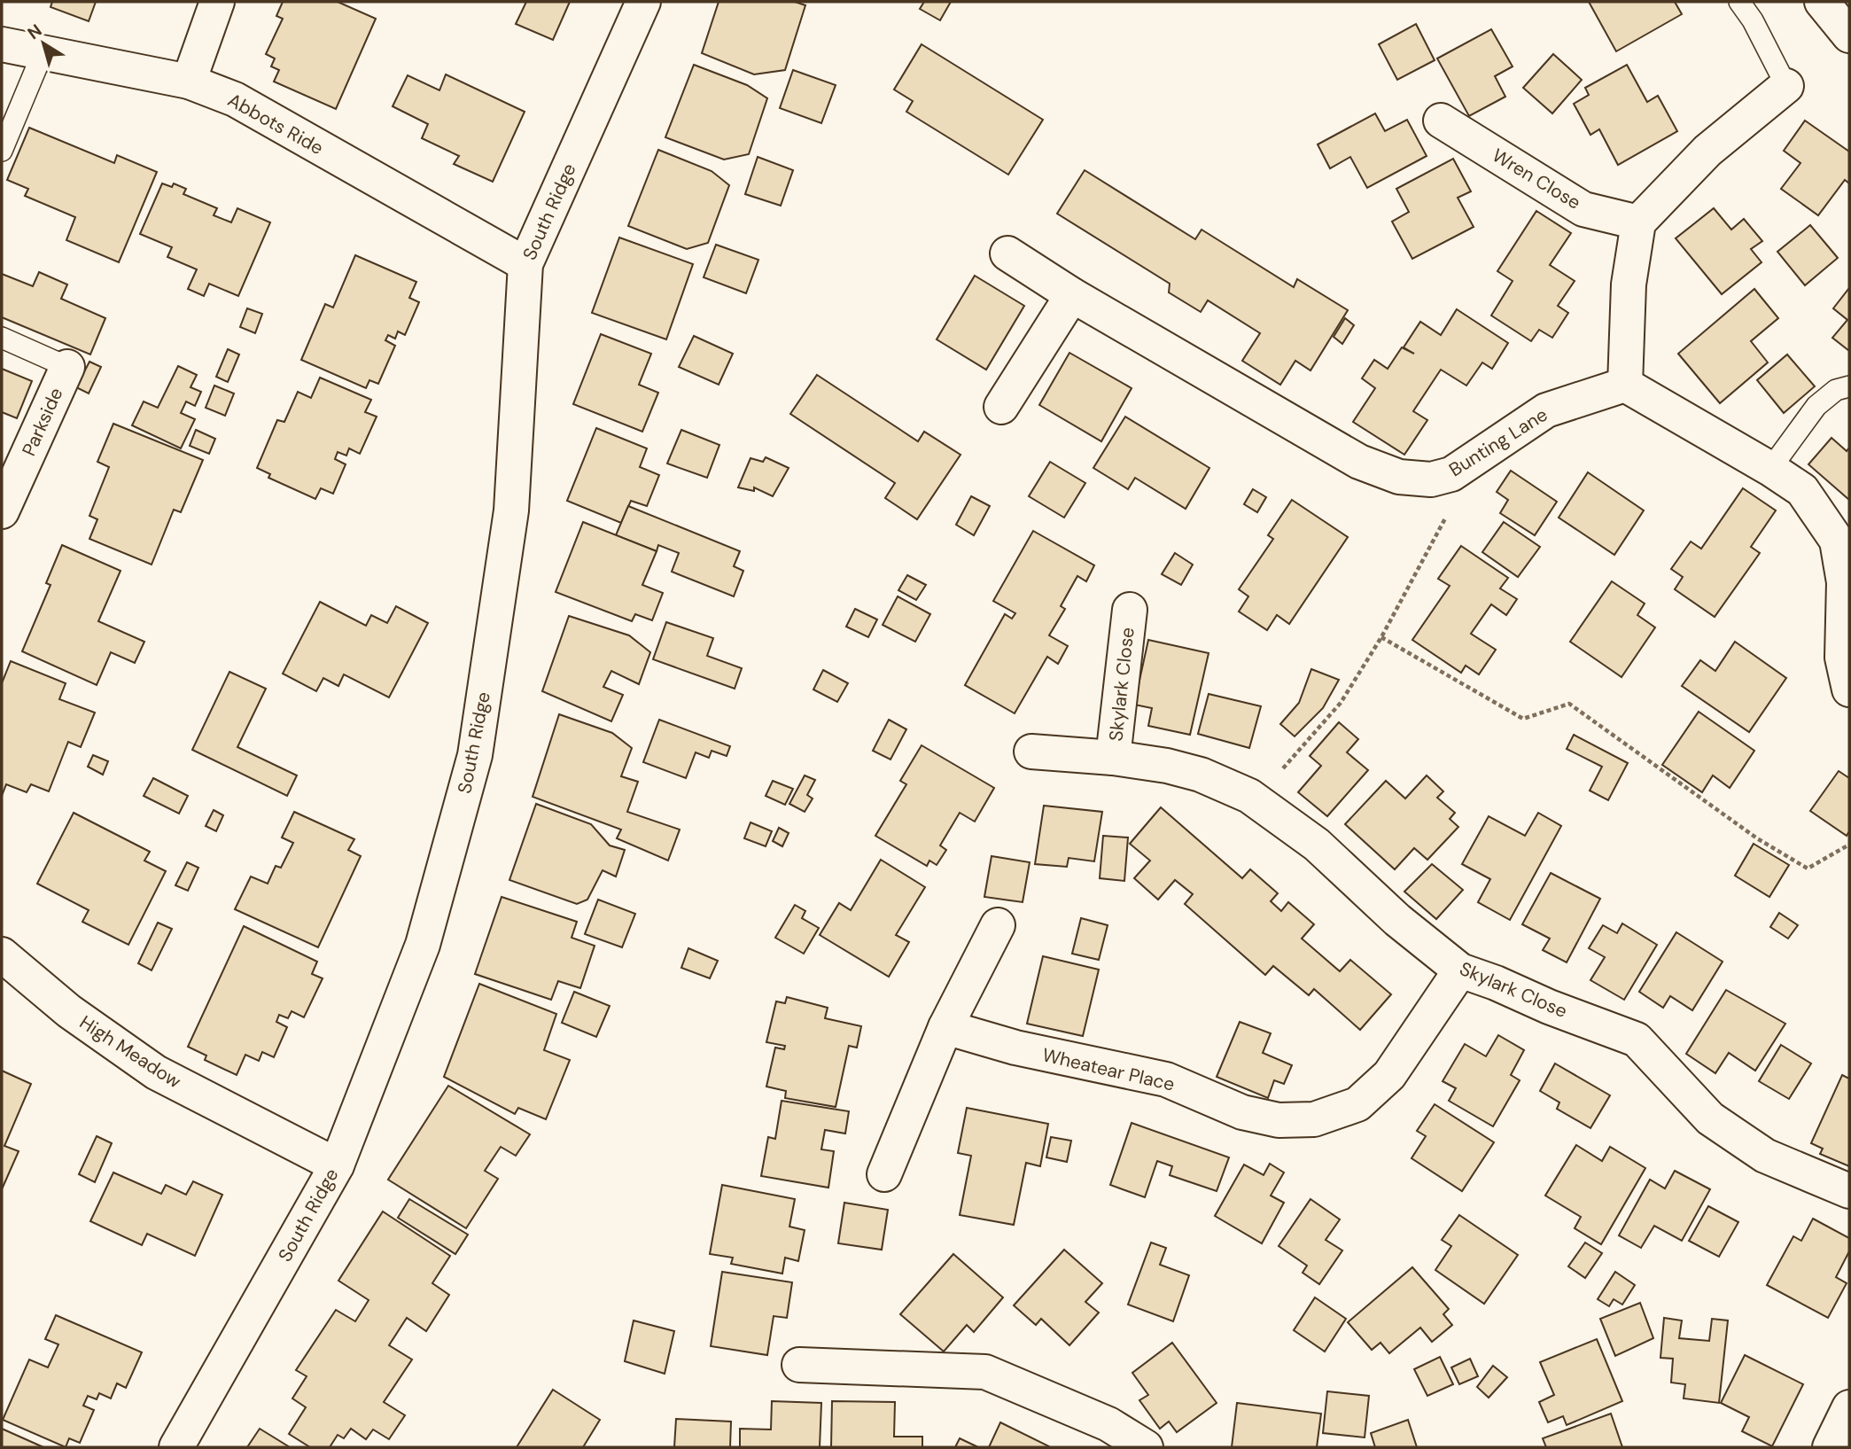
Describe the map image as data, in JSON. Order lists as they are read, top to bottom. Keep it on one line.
{"streets":{"street":["Abbots Ride","Wren Close","South Ridge","Parkside","Bunting Lane","Skylark Close","High Meadow","Wheatear Place"]},"crossings":[["Abbots Ride","South Ridge"],["South Ridge","High Meadow"],["Skylark Close","Wheatear Place"]],"north":"top left"}
